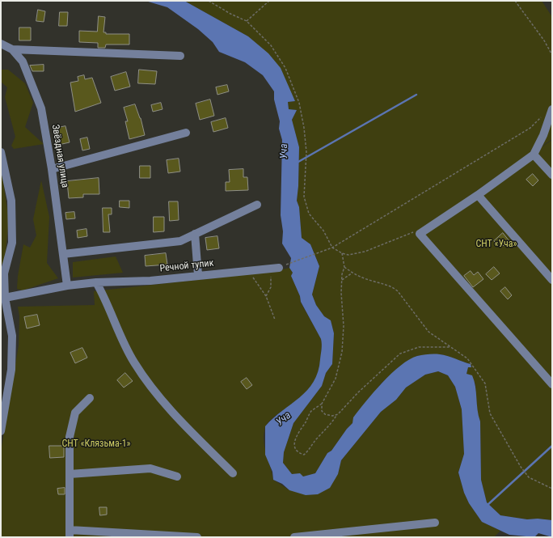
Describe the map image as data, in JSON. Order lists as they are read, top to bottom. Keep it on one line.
{"streets":{"street":["Звёздная улица","Речной тупик"]},"crossings":[["Звёздная улица","Речной тупик"]],"water":["Уча"],"parks":["СНТ «Уча»","СНТ «Клязьма-1»"]}
